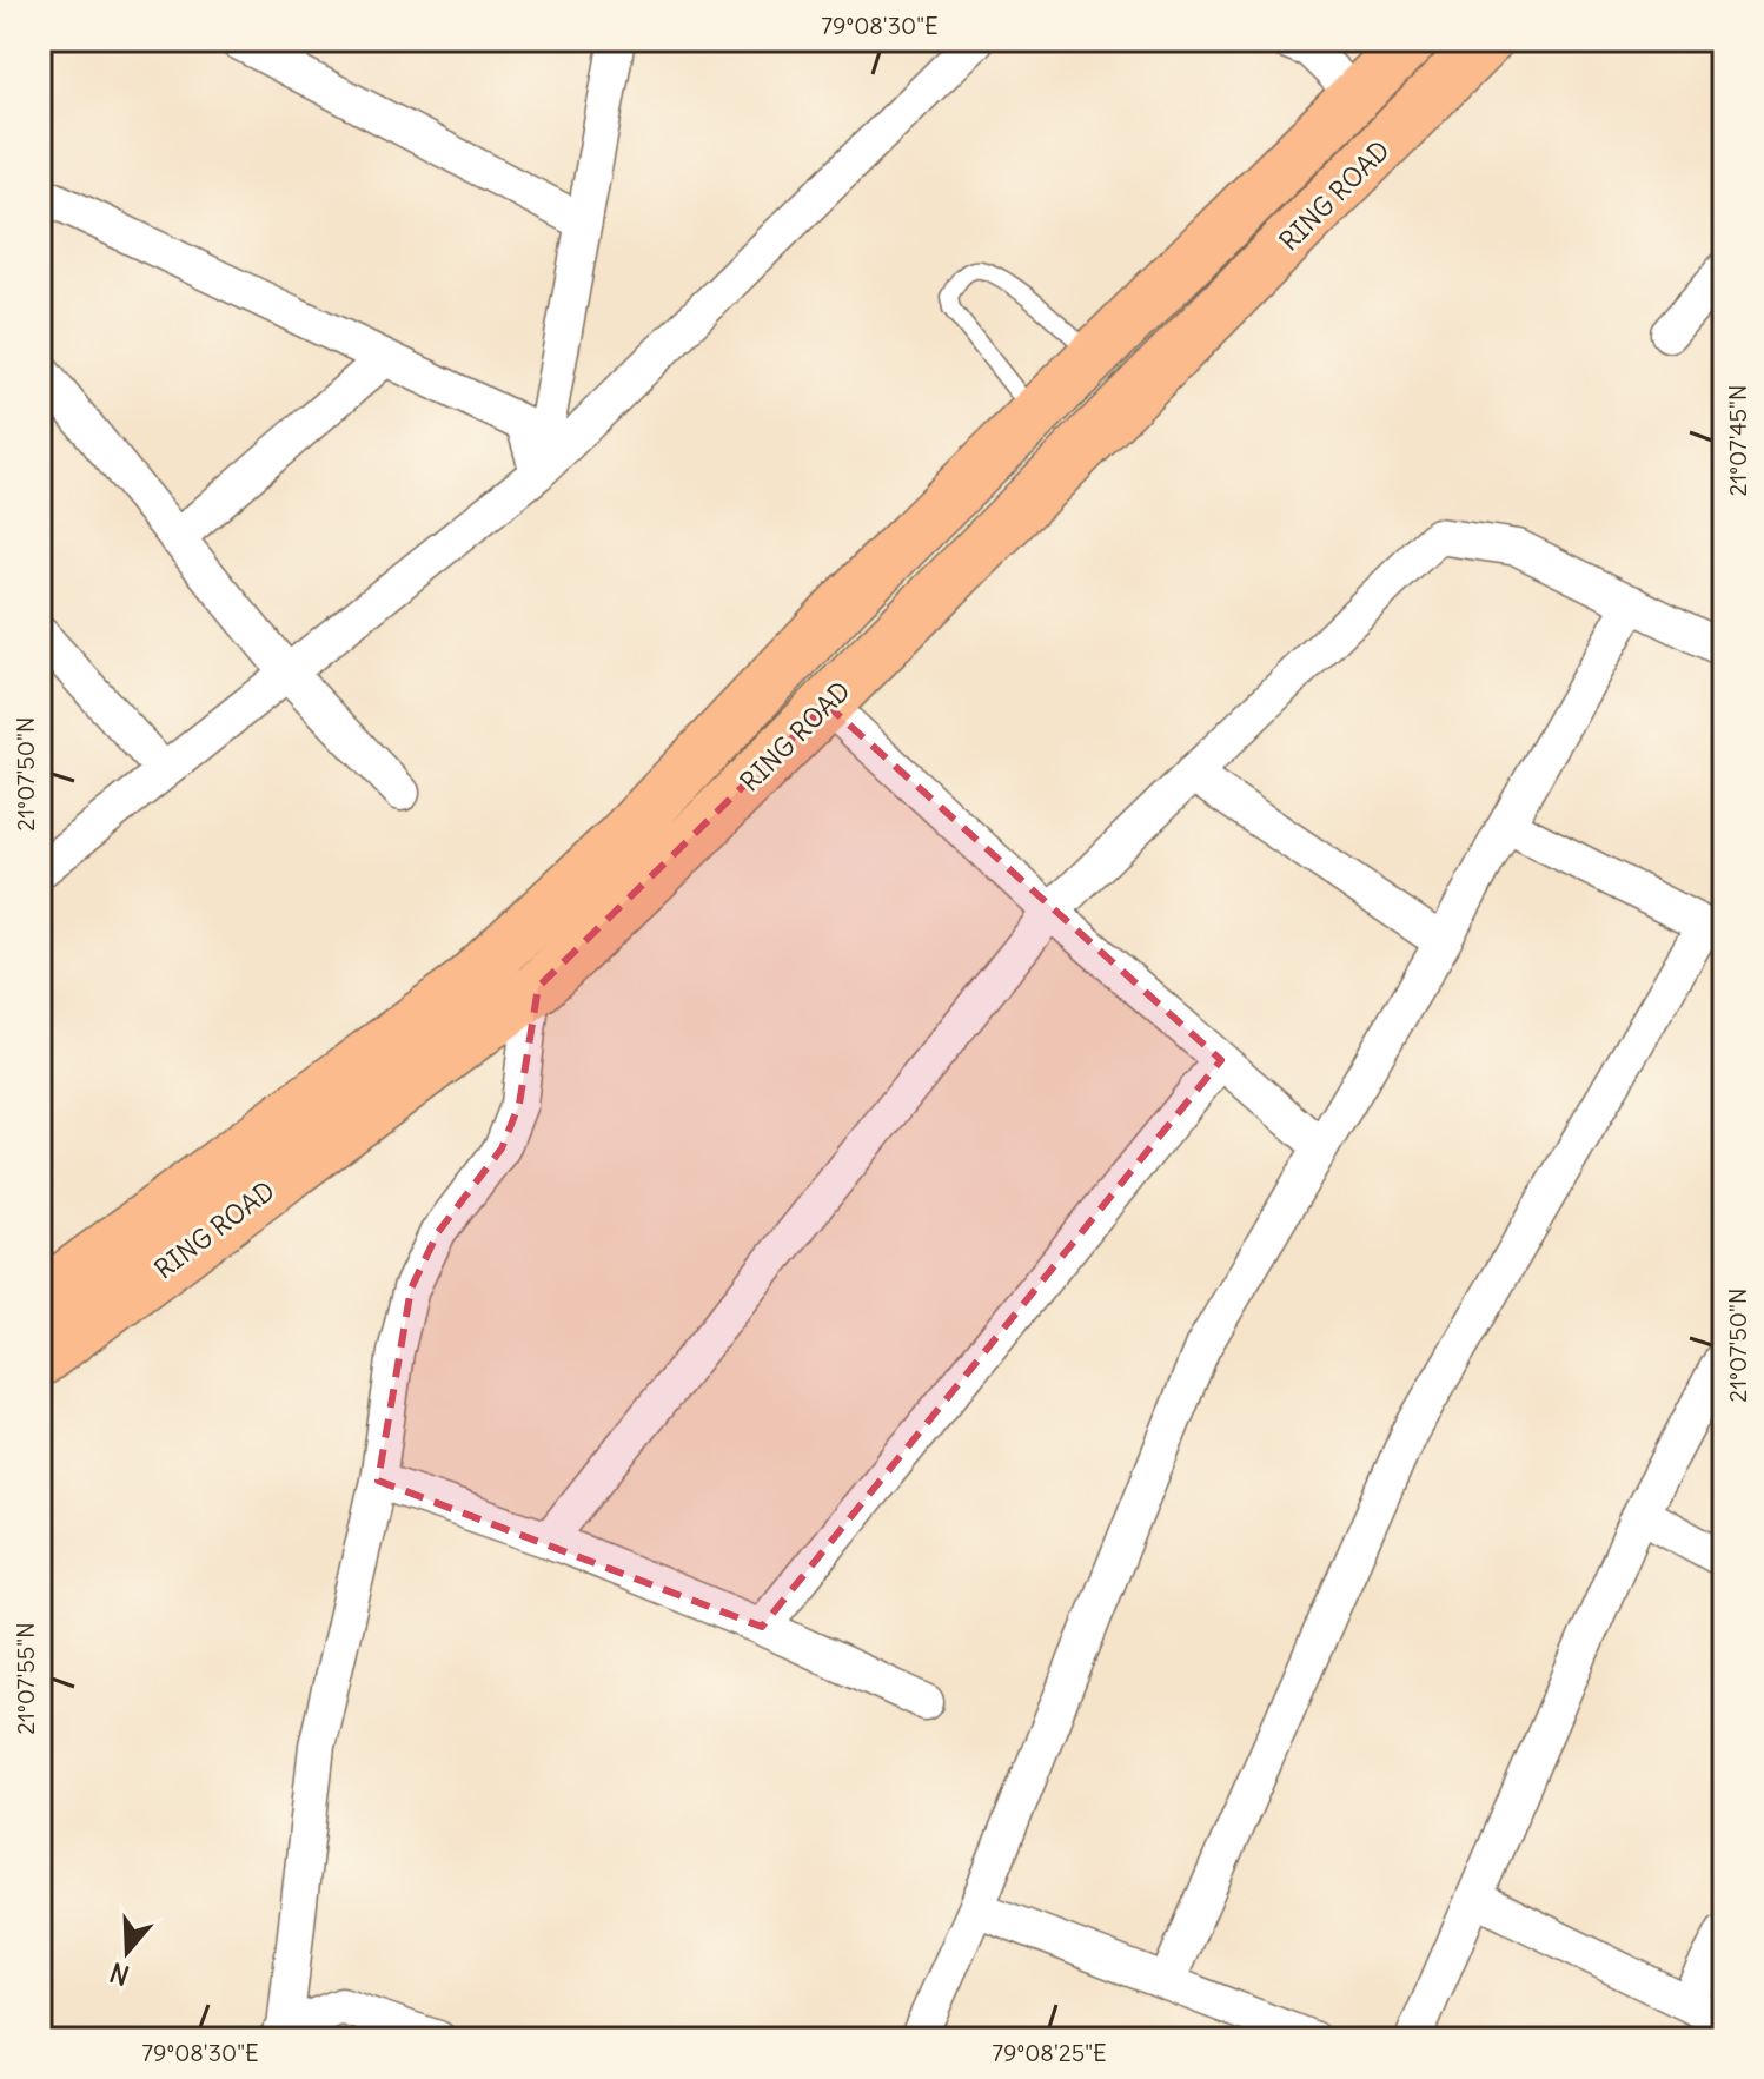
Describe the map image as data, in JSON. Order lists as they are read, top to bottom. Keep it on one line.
{"streets":{"highway":["RING ROAD"]},"north":"bottom","coordinates":["79°08'30\"E","21°07'45\"N","21°07'50\"N","21°07'55\"N","79°08'25\"E"]}
